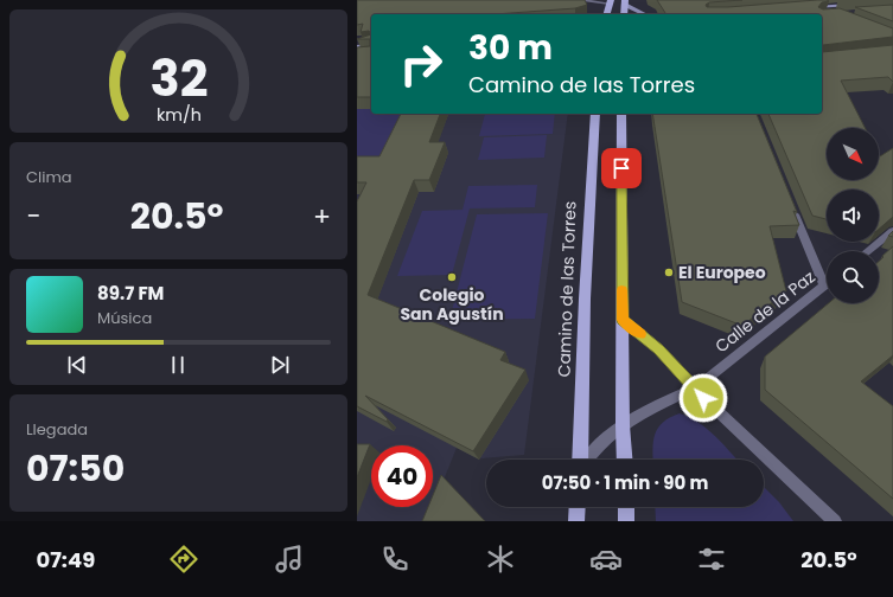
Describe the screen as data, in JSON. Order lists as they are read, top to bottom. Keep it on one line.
{"streets":{"main road":["Camino de las Torres"],"street":["Calle de la Paz"]},"crossings":[["Camino de las Torres","Calle de la Paz"]],"places":["El Europeo","Colegio San Agustín"],"north":"bottom right","page":{"turn":["30 m","Camino de las Torres"],"tile":["Clima",["Llegada","07:50"]],"heat":["−","20.5°","+"],"song":["89.7 FM","Música"],"limit":"40","trip":"07:50 · 1 min · 90 m","tabs":["07:49","20.5°"],"gauge":["32","km/h"]}}
